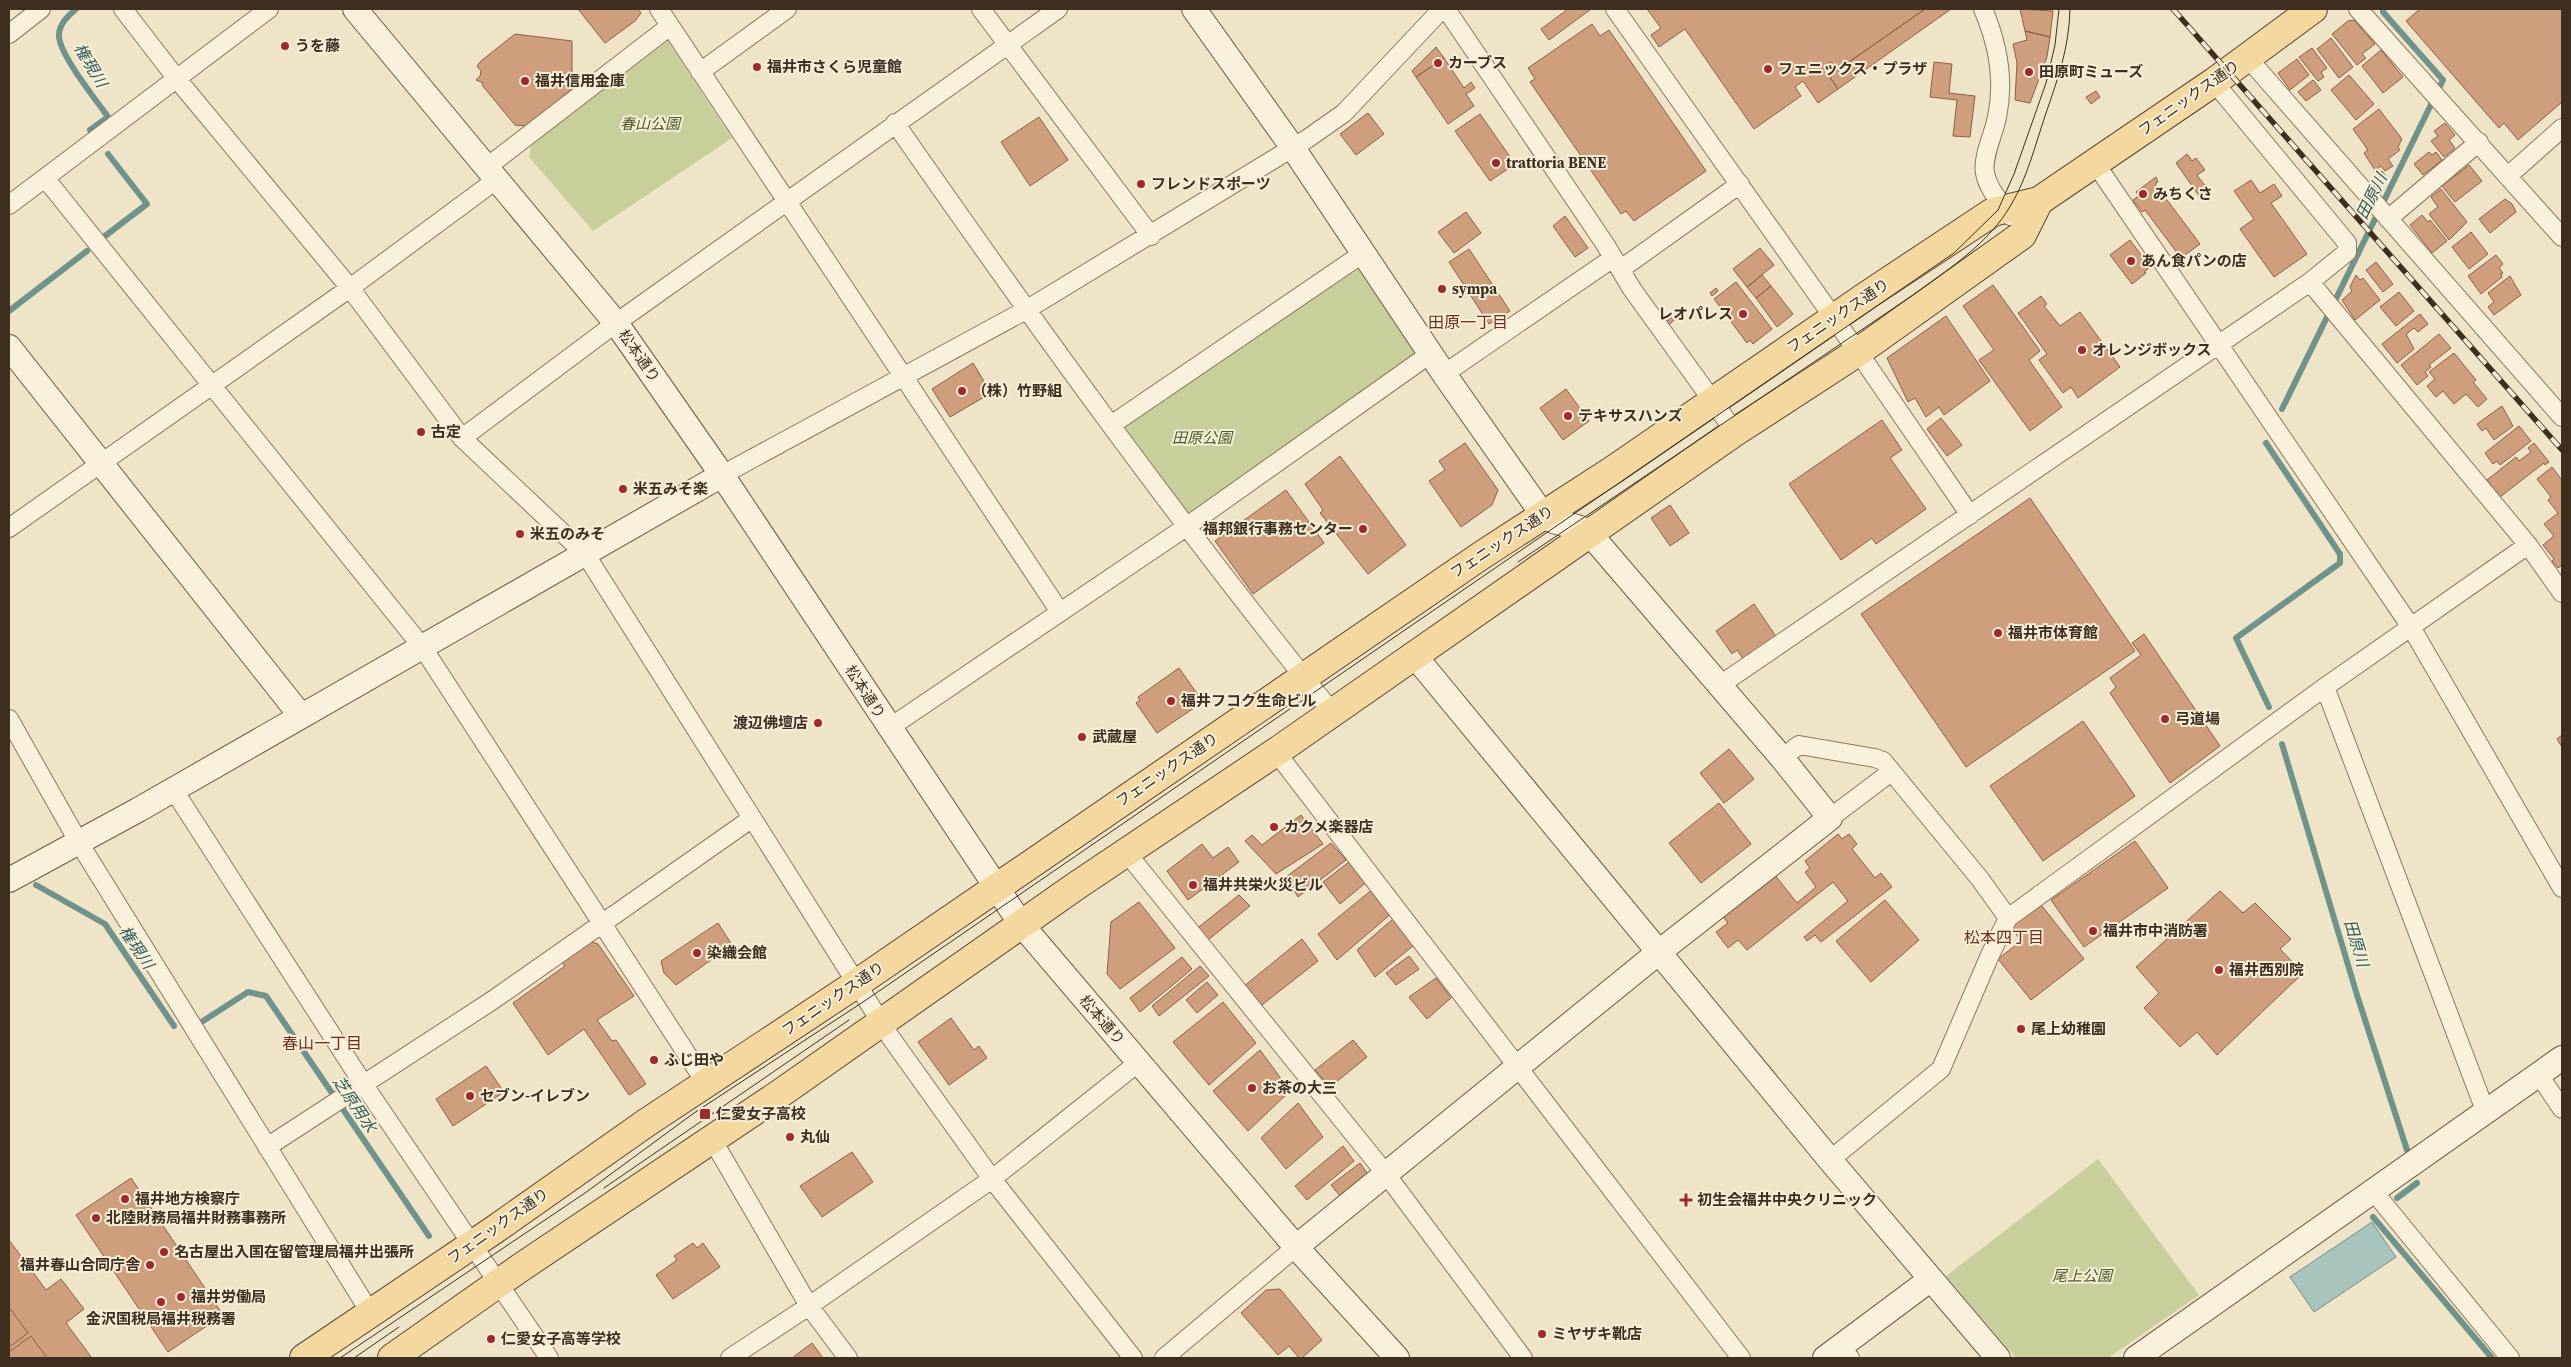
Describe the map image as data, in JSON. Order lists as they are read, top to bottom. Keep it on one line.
{"streets":{"main road":["フェニックス通り"],"street":["松本通り"]},"crossings":[["フェニックス通り","松本通り"]],"districts":["田原一丁目","松本四丁目","春山一丁目"],"water":["権現川","田原川","芝原用水"],"parks":["春山公園","田原公園","尾上公園"],"places":{"other":["うを藤","カーブス","福井市さくら児童館","フェニックス・プラザ","田原町ミューズ","福井信用金庫","trattoria BENE","フレンドスポーツ","みちくさ","あん食パンの店","sympa","レオパレス","オレンジボックス","（株）竹野組","テキサスハンズ","古定","米五みそ楽","福邦銀行事務センター","米五のみそ","福井市体育館","福井フコク生命ビル","弓道場","渡辺佛壇店","武蔵屋","カクメ楽器店","福井共栄火災ビル","福井市中消防署","染織会館","福井西別院","尾上幼稚園","ふじ田や","お茶の大三","セブン-イレブン","丸仙","福井地方検察庁","北陸財務局福井財務事務所","名古屋出入国在留管理局福井出張所","福井春山合同庁舎","福井労働局","金沢国税局福井税務署","ミヤザキ靴店","仁愛女子高等学校"],"transit":["仁愛女子高校"],"health":["初生会福井中央クリニック"]}}
